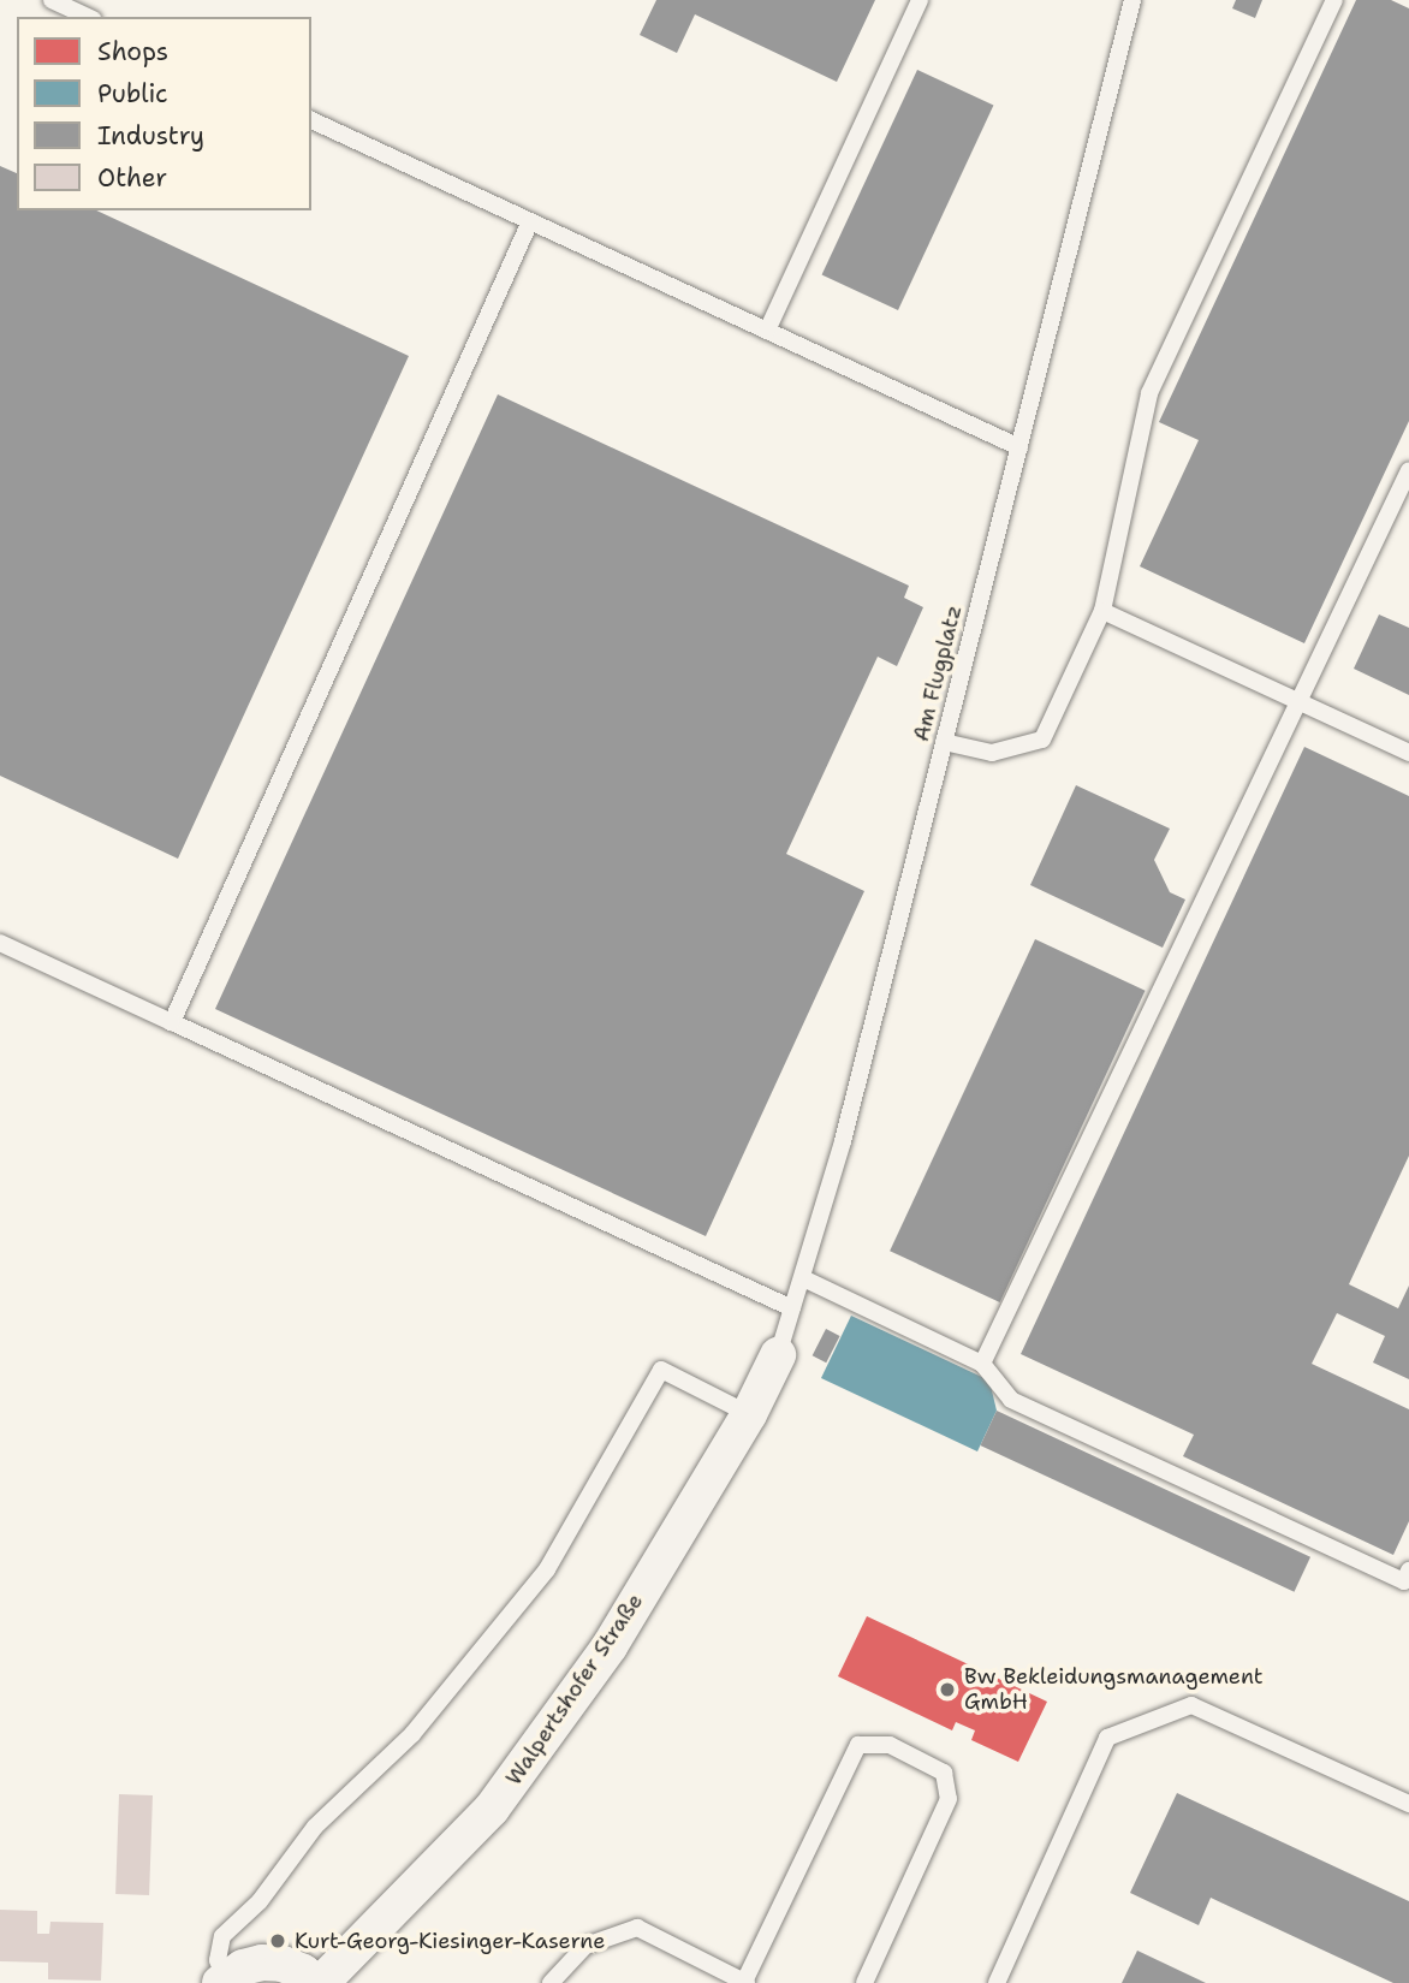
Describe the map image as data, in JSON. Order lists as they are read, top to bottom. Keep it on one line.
{"streets":{"street":["Walpertshofer Straße"],"lane":["Am Flugplatz"]},"crossings":[["Am Flugplatz","Walpertshofer Straße"]],"places":["Bw Bekleidungsmanagement GmbH","Kurt-Georg-Kiesinger-Kaserne"],"legend":["Shops","Public","Industry","Other"]}
